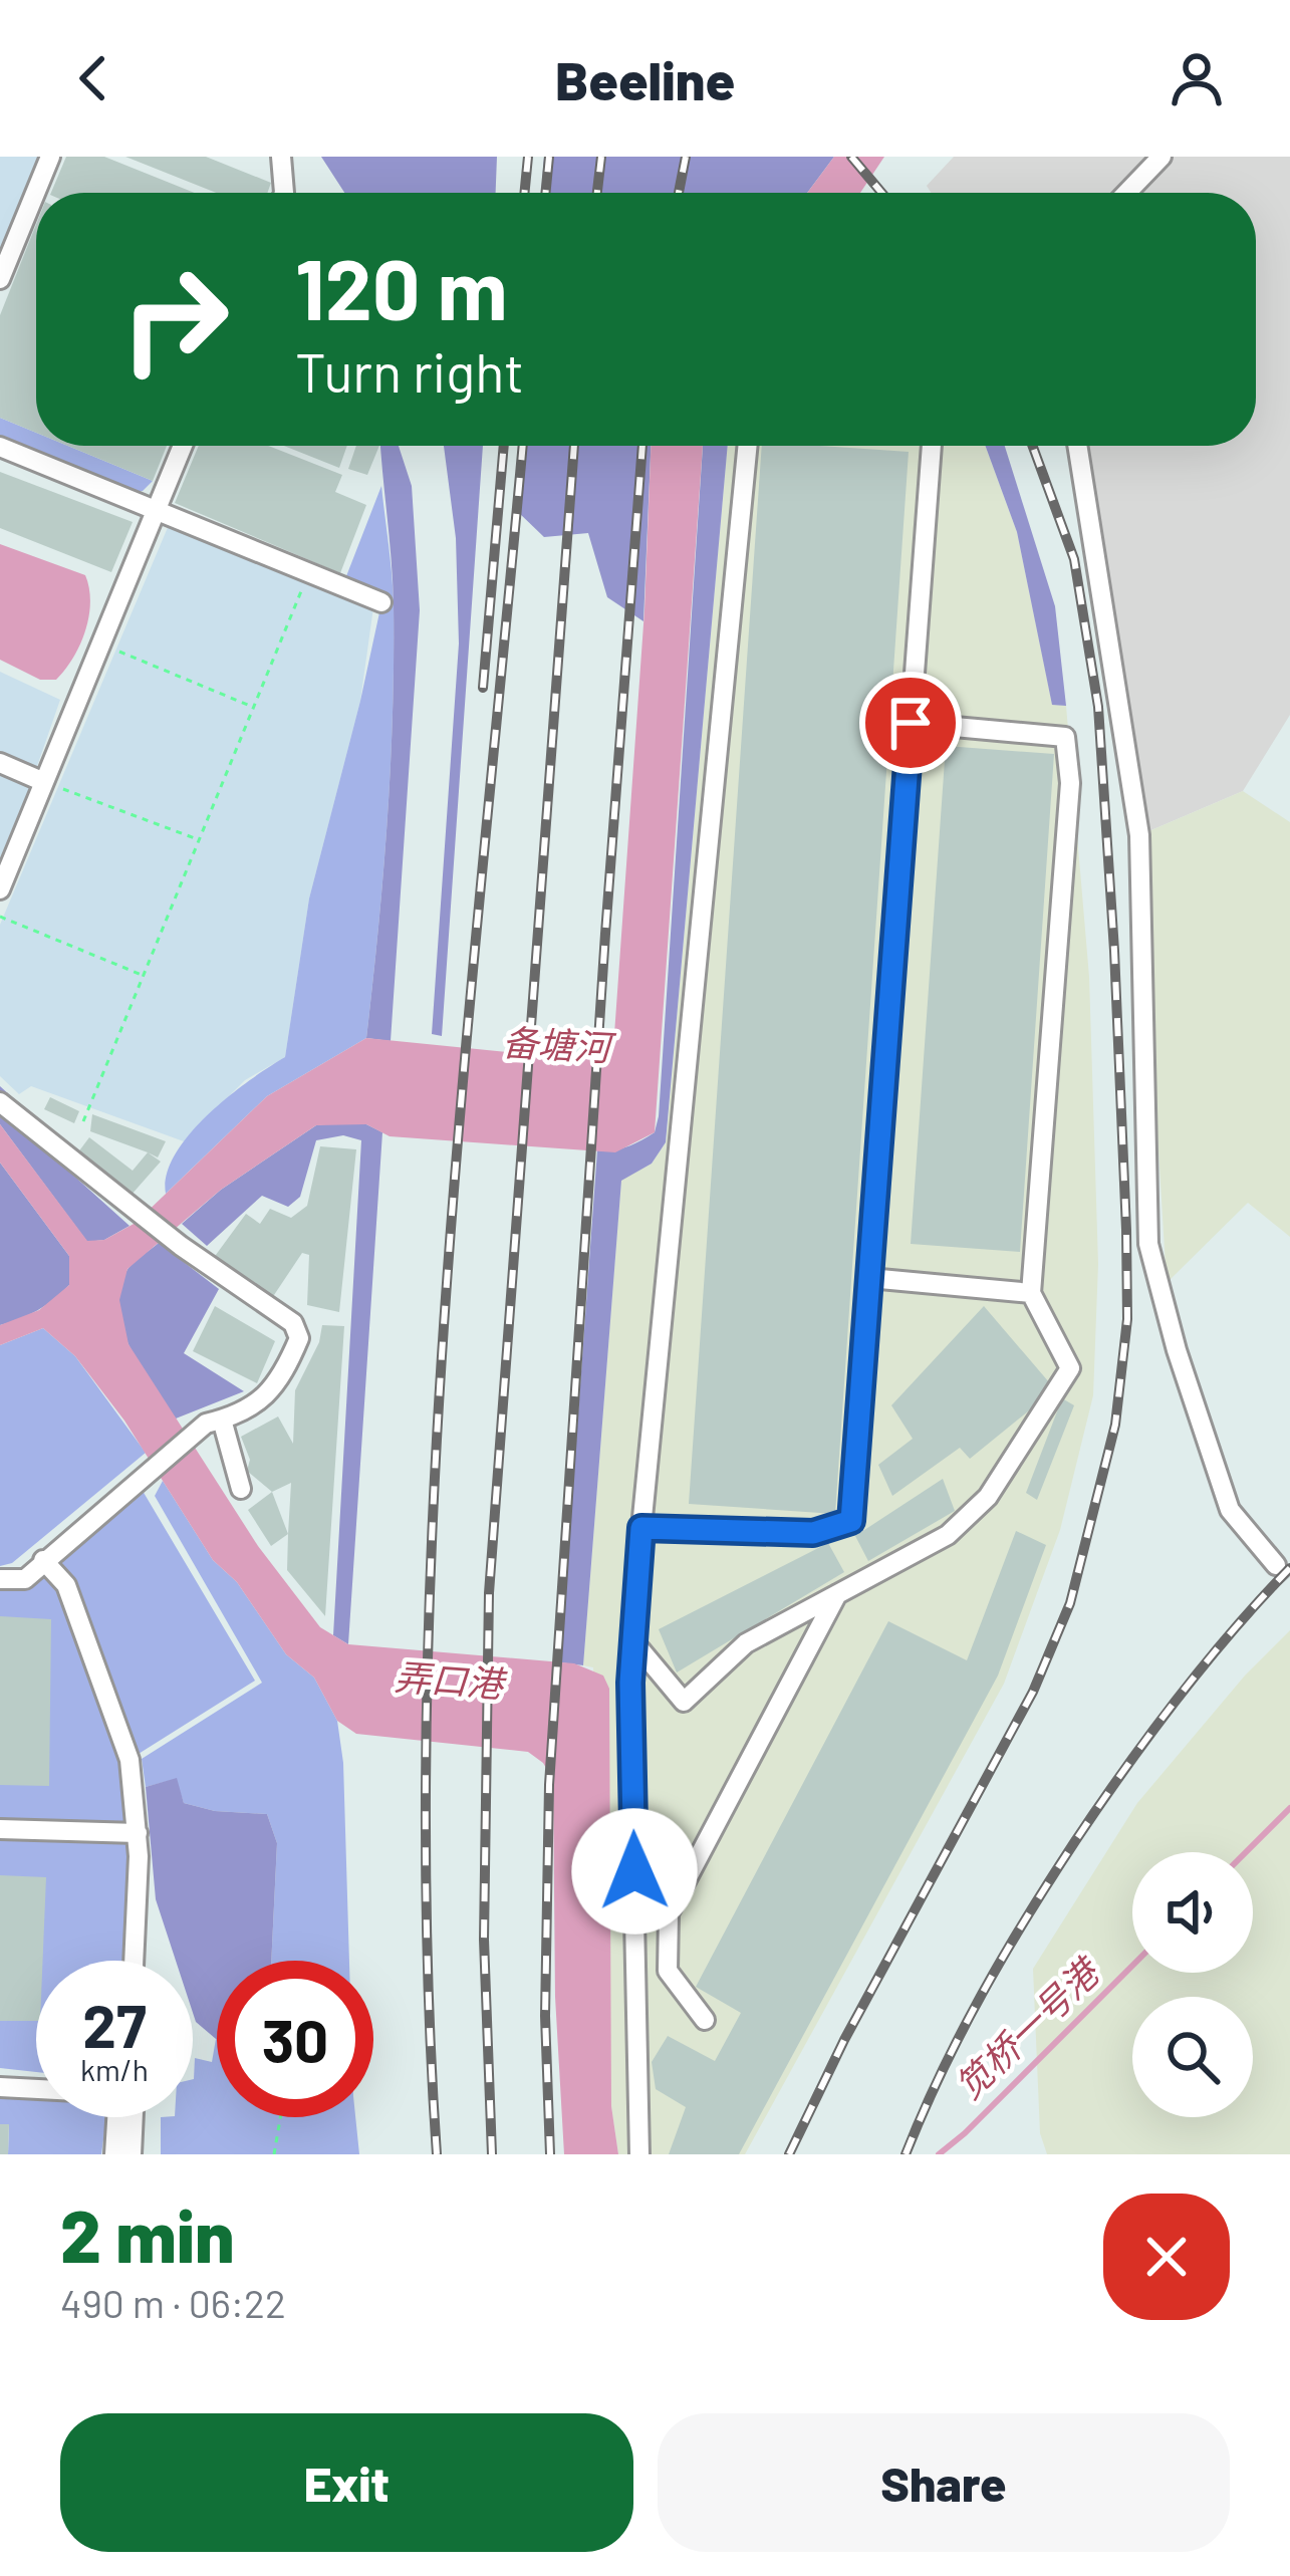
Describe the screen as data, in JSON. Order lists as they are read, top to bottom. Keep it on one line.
{"water":["备塘河","弄口港","笕桥一号港"],"page":{"header":"Beeline","turn":["120 m","Turn right"],"speed":"27 km/h","limit":"30","heading":["2 min","490 m · 06:22"],"buttons":["Exit","Share"]}}
